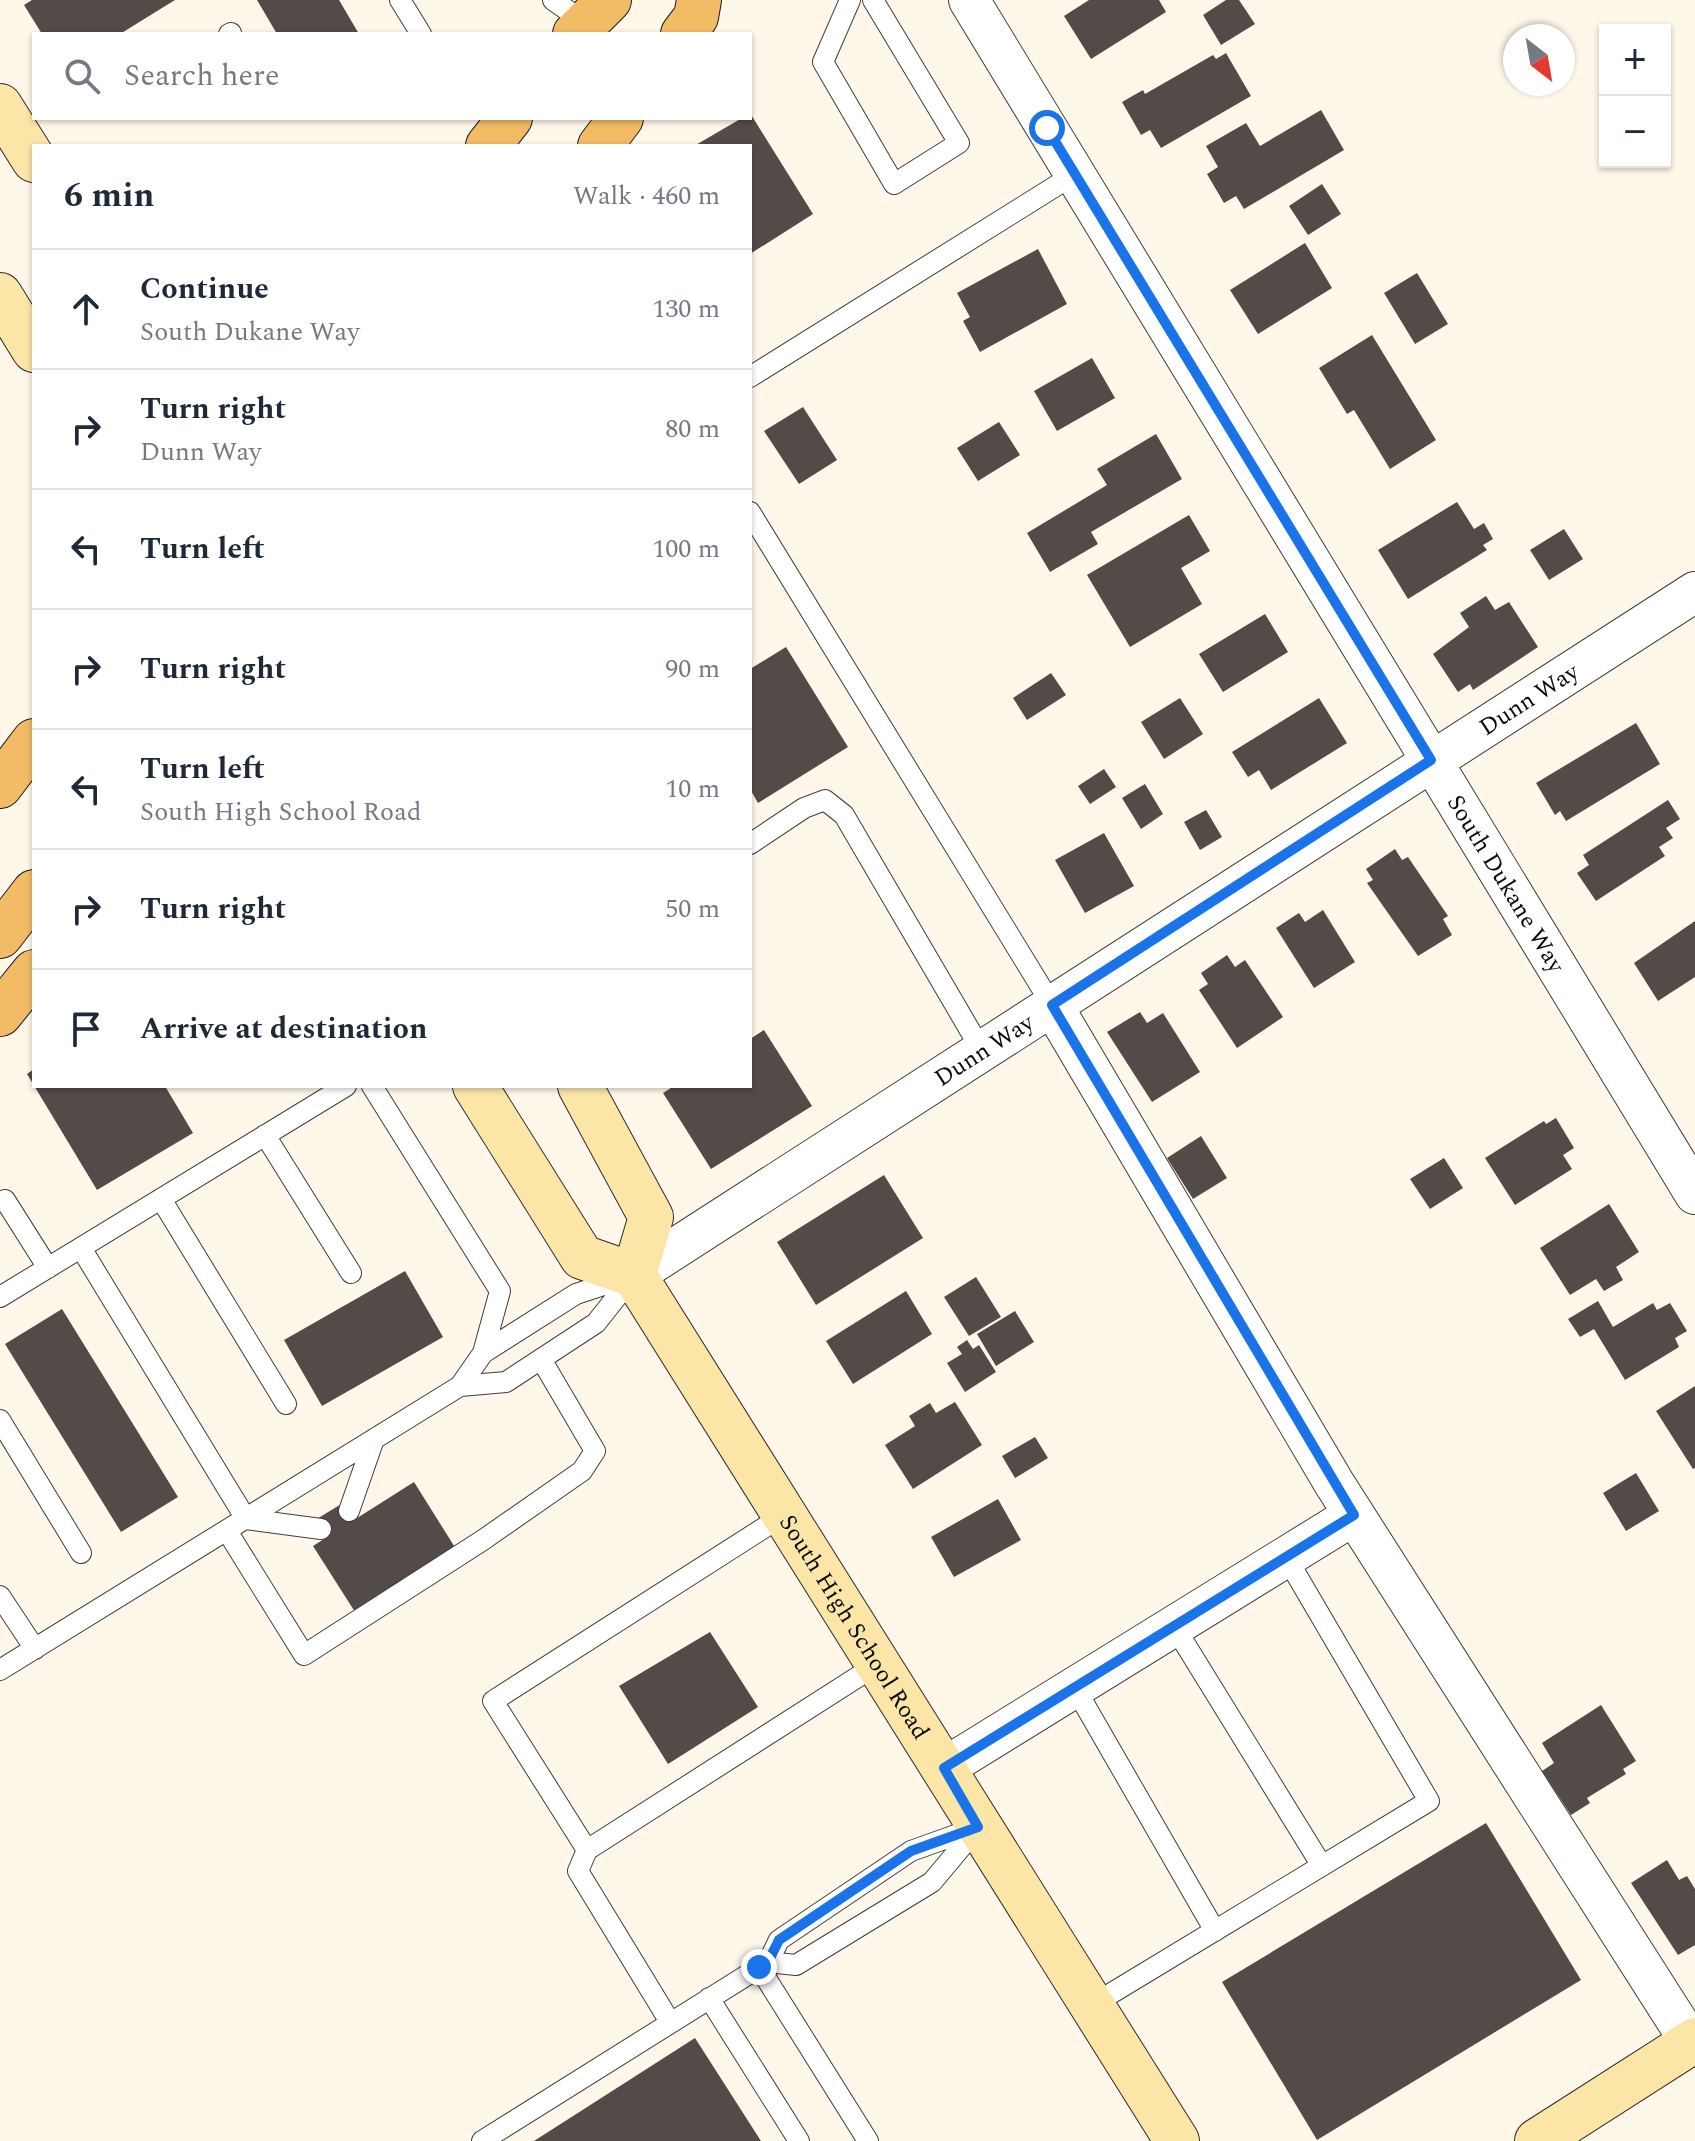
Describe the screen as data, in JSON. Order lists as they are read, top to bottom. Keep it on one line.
{"streets":{"street":["Dunn Way","South Dukane Way","South High School Road"]},"crossings":[["Dunn Way","South Dukane Way"],["Dunn Way","South High School Road"]],"north":"bottom right","page":{"map_buttons":["+","−"],"search":"Search here","heading":["6 min","Walk · 460 m"],"list":[["Continue","South Dukane Way","130 m"],["Turn right","Dunn Way","80 m"],["Turn left","100 m"],["Turn right","90 m"],["Turn left","South High School Road","10 m"],["Turn right","50 m"],"Arrive at destination"]}}
